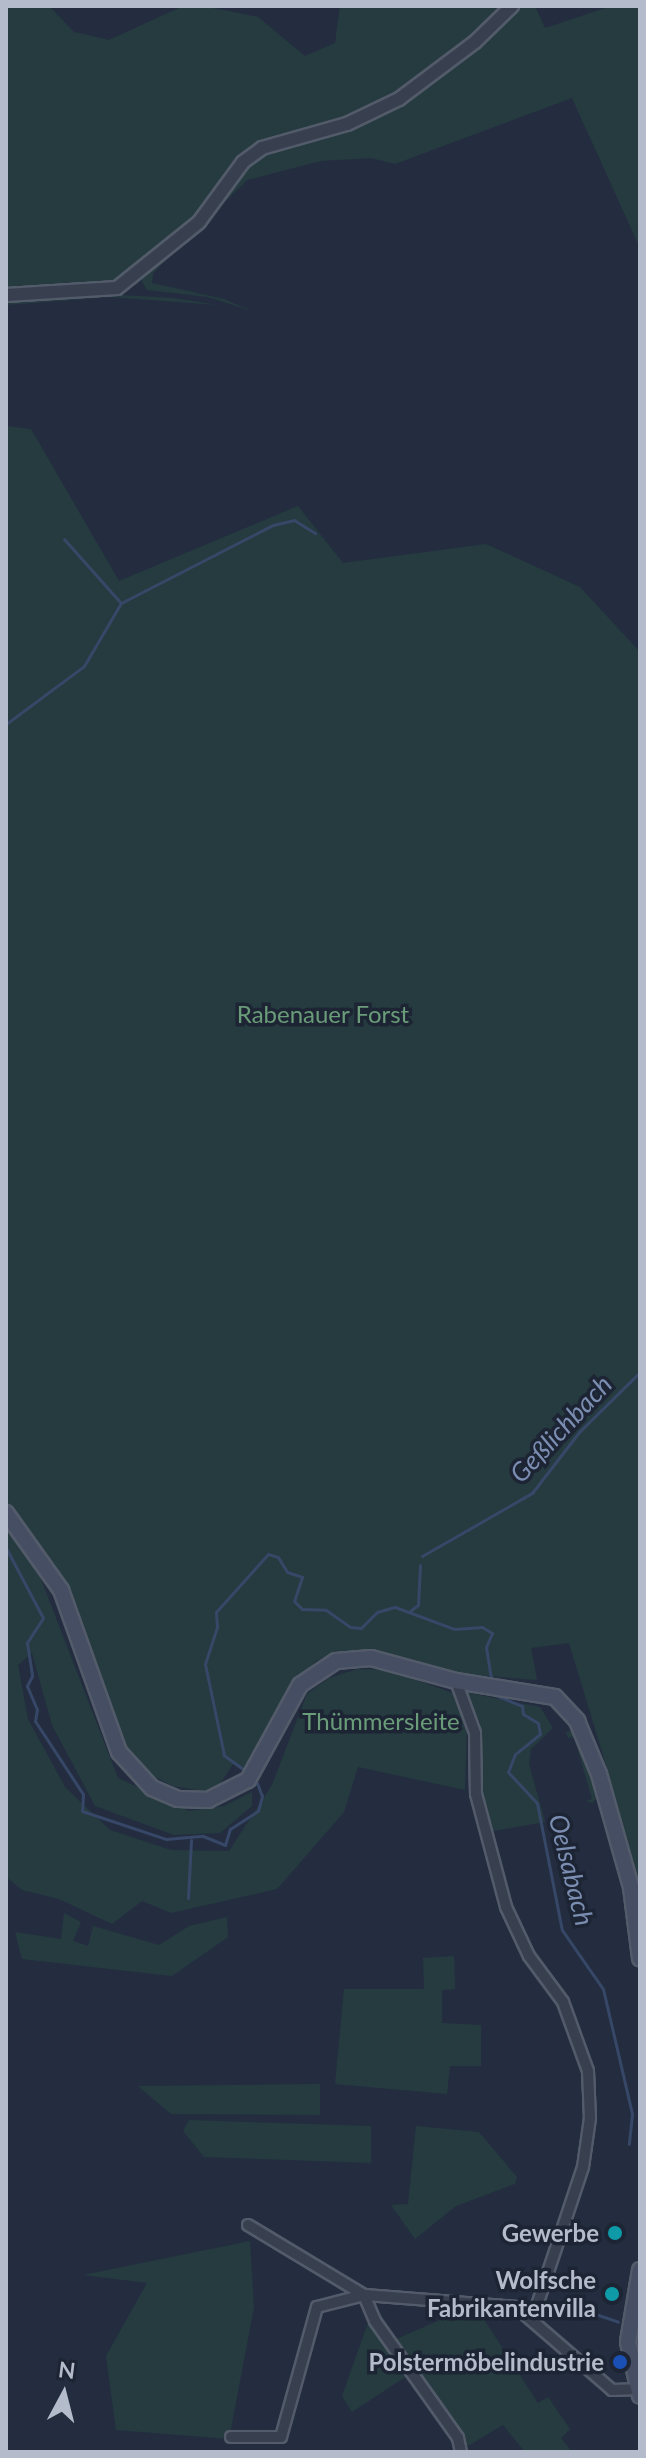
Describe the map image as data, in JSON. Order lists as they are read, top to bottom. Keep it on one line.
{"water":["Geßlichbach","Oelsabach"],"parks":["Rabenauer Forst","Thümmersleite"],"places":["Gewerbe","Wolfsche Fabrikantenvilla","Polstermöbelindustrie"],"north":"top"}
